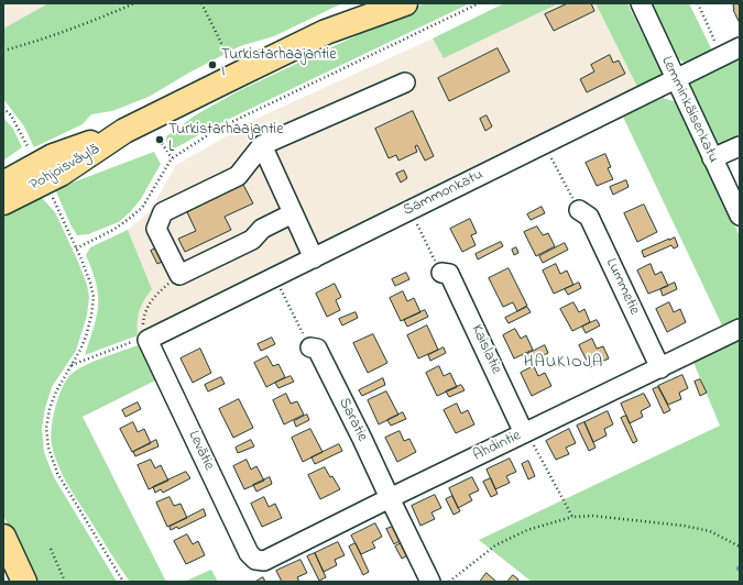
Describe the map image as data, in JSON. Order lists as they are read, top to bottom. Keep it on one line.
{"streets":{"main road":["Pohjoisväylä"],"street":["Lemminkäisenkatu","Sammonkatu","Lummetie","Kaislatie","Saratie","Ahdintie","Levätie"]},"crossings":[["Lemminkäisenkatu","Sammonkatu"],["Sammonkatu","Levätie"],["Lummetie","Ahdintie"],["Kaislatie","Ahdintie"],["Saratie","Ahdintie"],["Ahdintie","Levätie"]],"districts":["HAUKIOJA"],"places":["Turkistarhaajantie I","Turkistarhaajantie L"]}
